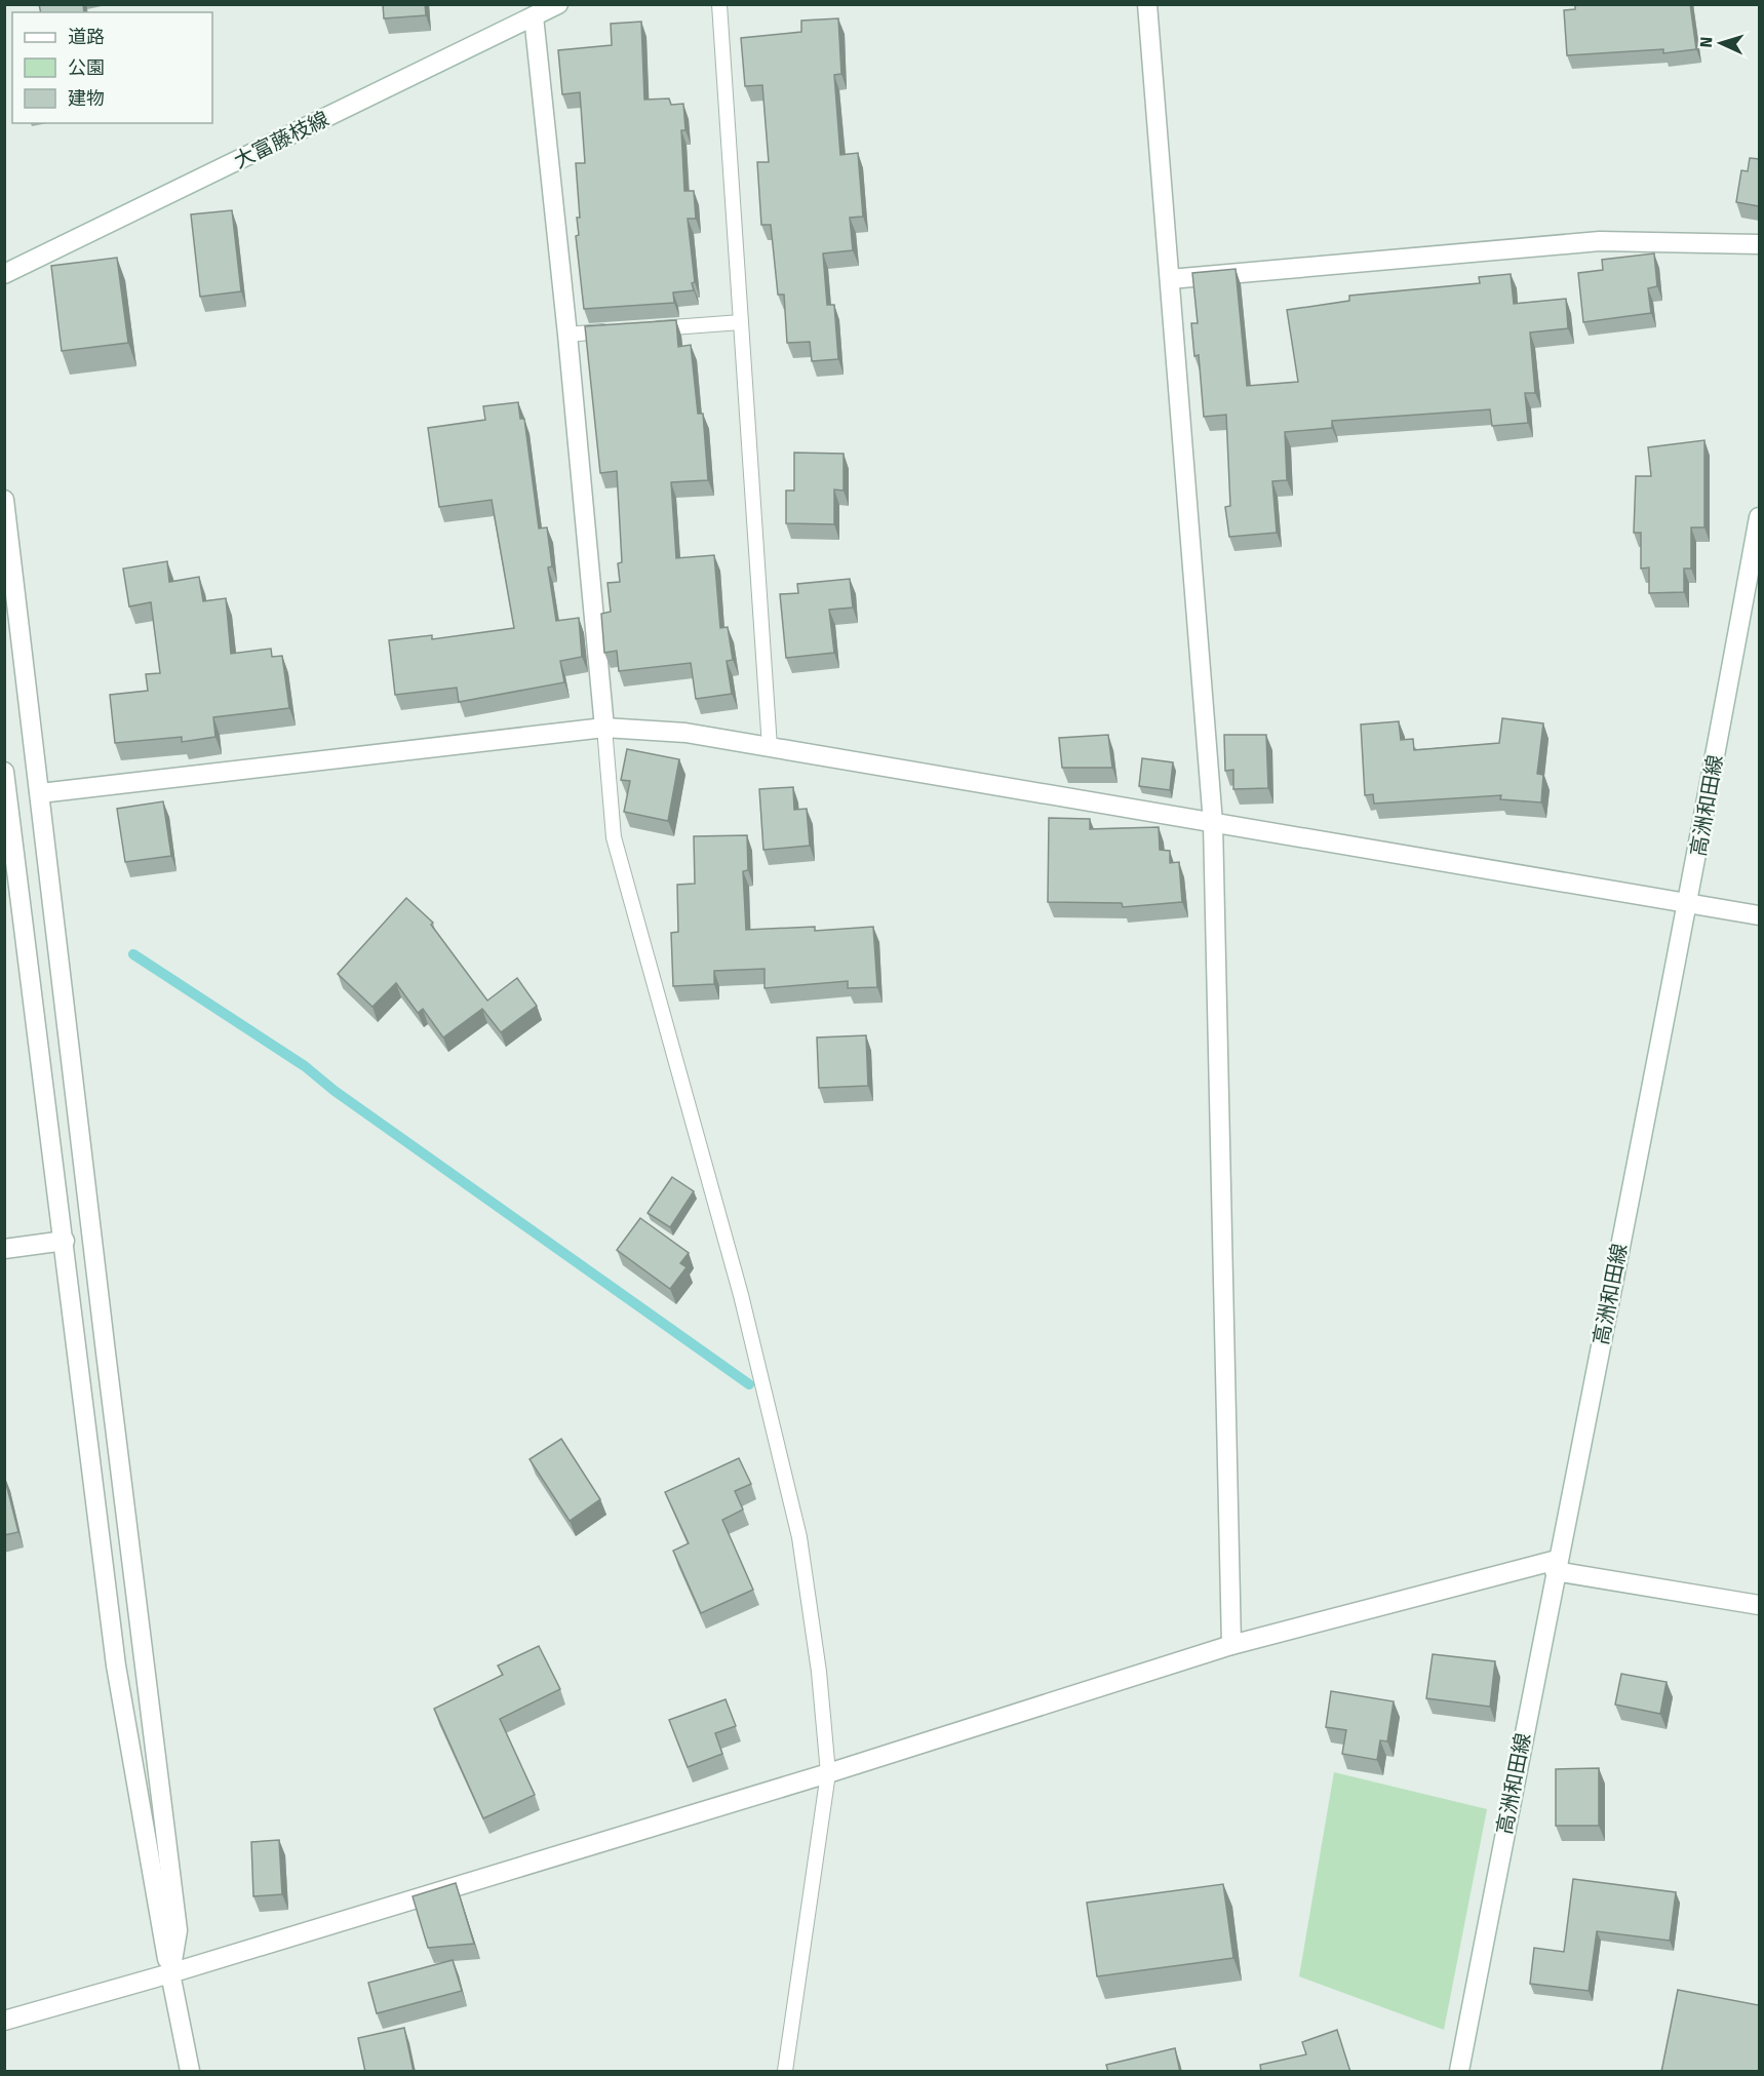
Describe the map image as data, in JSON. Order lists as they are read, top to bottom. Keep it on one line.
{"streets":{"street":["大富藤枝線","高洲和田線"]},"legend":["道路","公園","建物"],"north":"left"}
